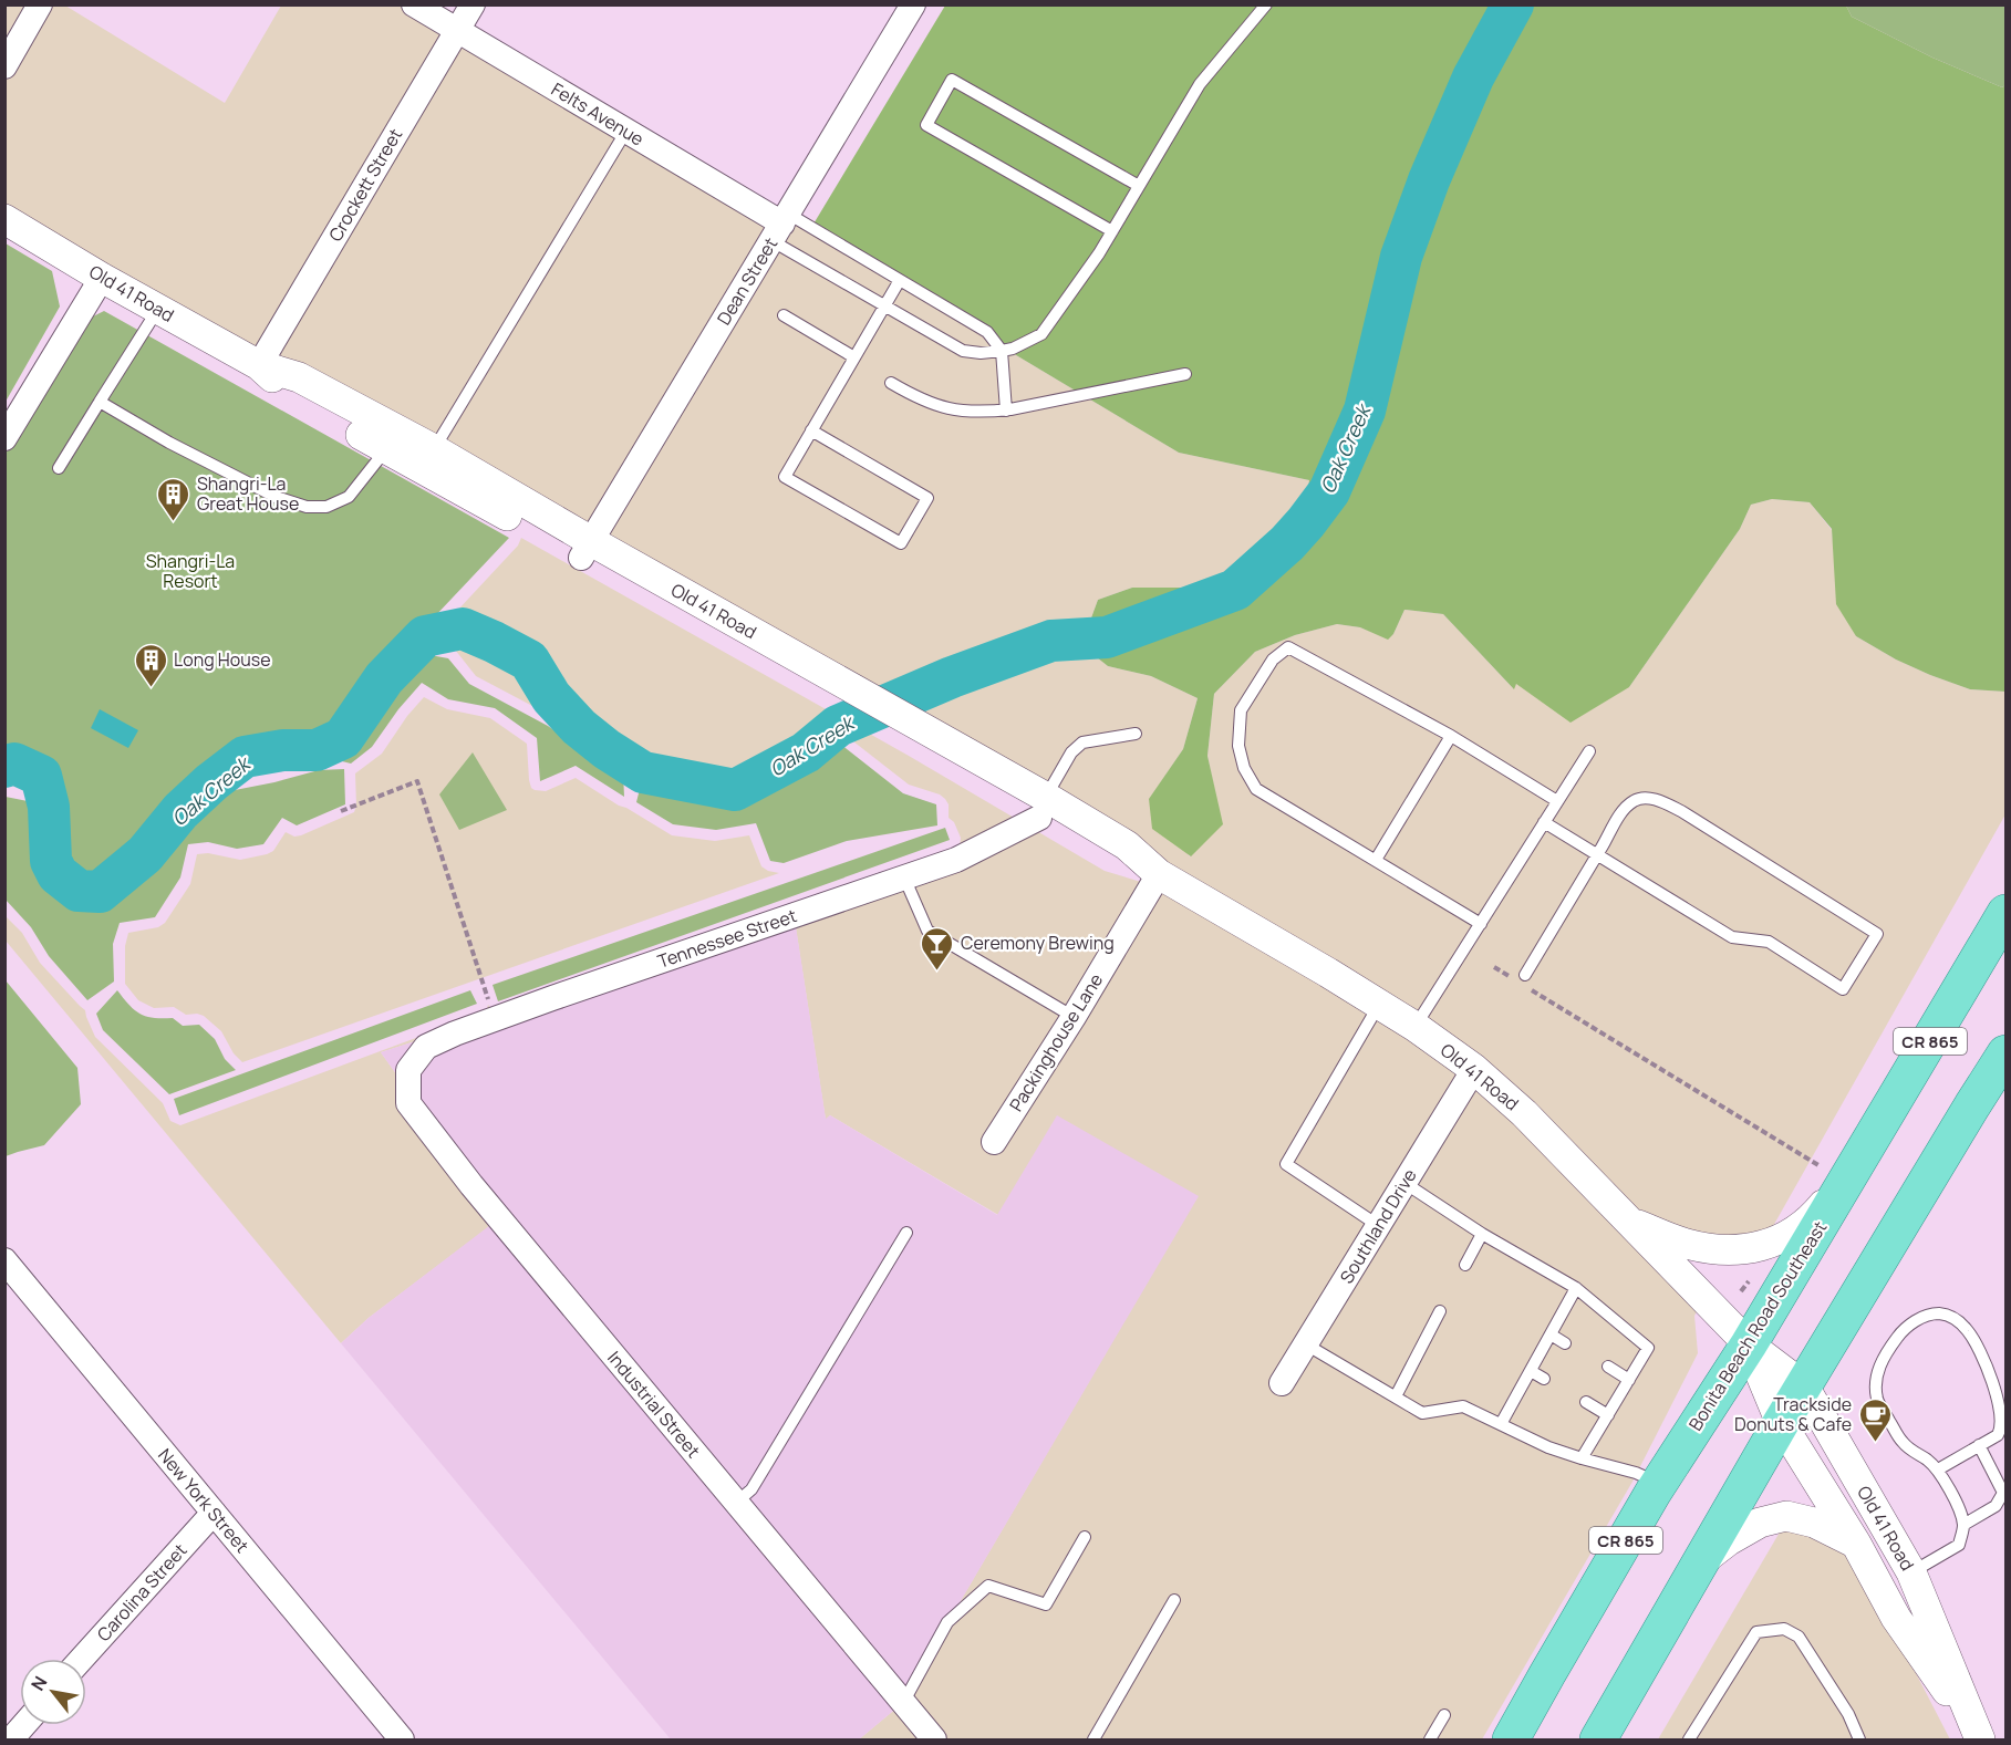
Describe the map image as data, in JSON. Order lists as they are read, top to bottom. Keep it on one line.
{"streets":{"main road":["CR 865","Bonita Beach Road Southeast"],"street":["Felts Avenue","Crockett Street","Dean Street","Old 41 Road","Tennessee Street","Packinghouse Lane","Southland Drive","Industrial Street","New York Street","Carolina Street"]},"crossings":[["Felts Avenue","Crockett Street"],["Felts Avenue","Dean Street"],["Crockett Street","Old 41 Road"],["Dean Street","Old 41 Road"],["Old 41 Road","Tennessee Street"],["Old 41 Road","Packinghouse Lane"],["Old 41 Road","Southland Drive"],["Old 41 Road","Bonita Beach Road Southeast"],["Tennessee Street","Industrial Street"],["New York Street","Carolina Street"]],"water":["Oak Creek"],"parks":["Shangri-La Resort"],"places":{"building":["Shangri-La Great House","Long House"],"bar":["Ceremony Brewing"],"cafe":["Trackside Donuts & Cafe"]},"north":"top left"}
